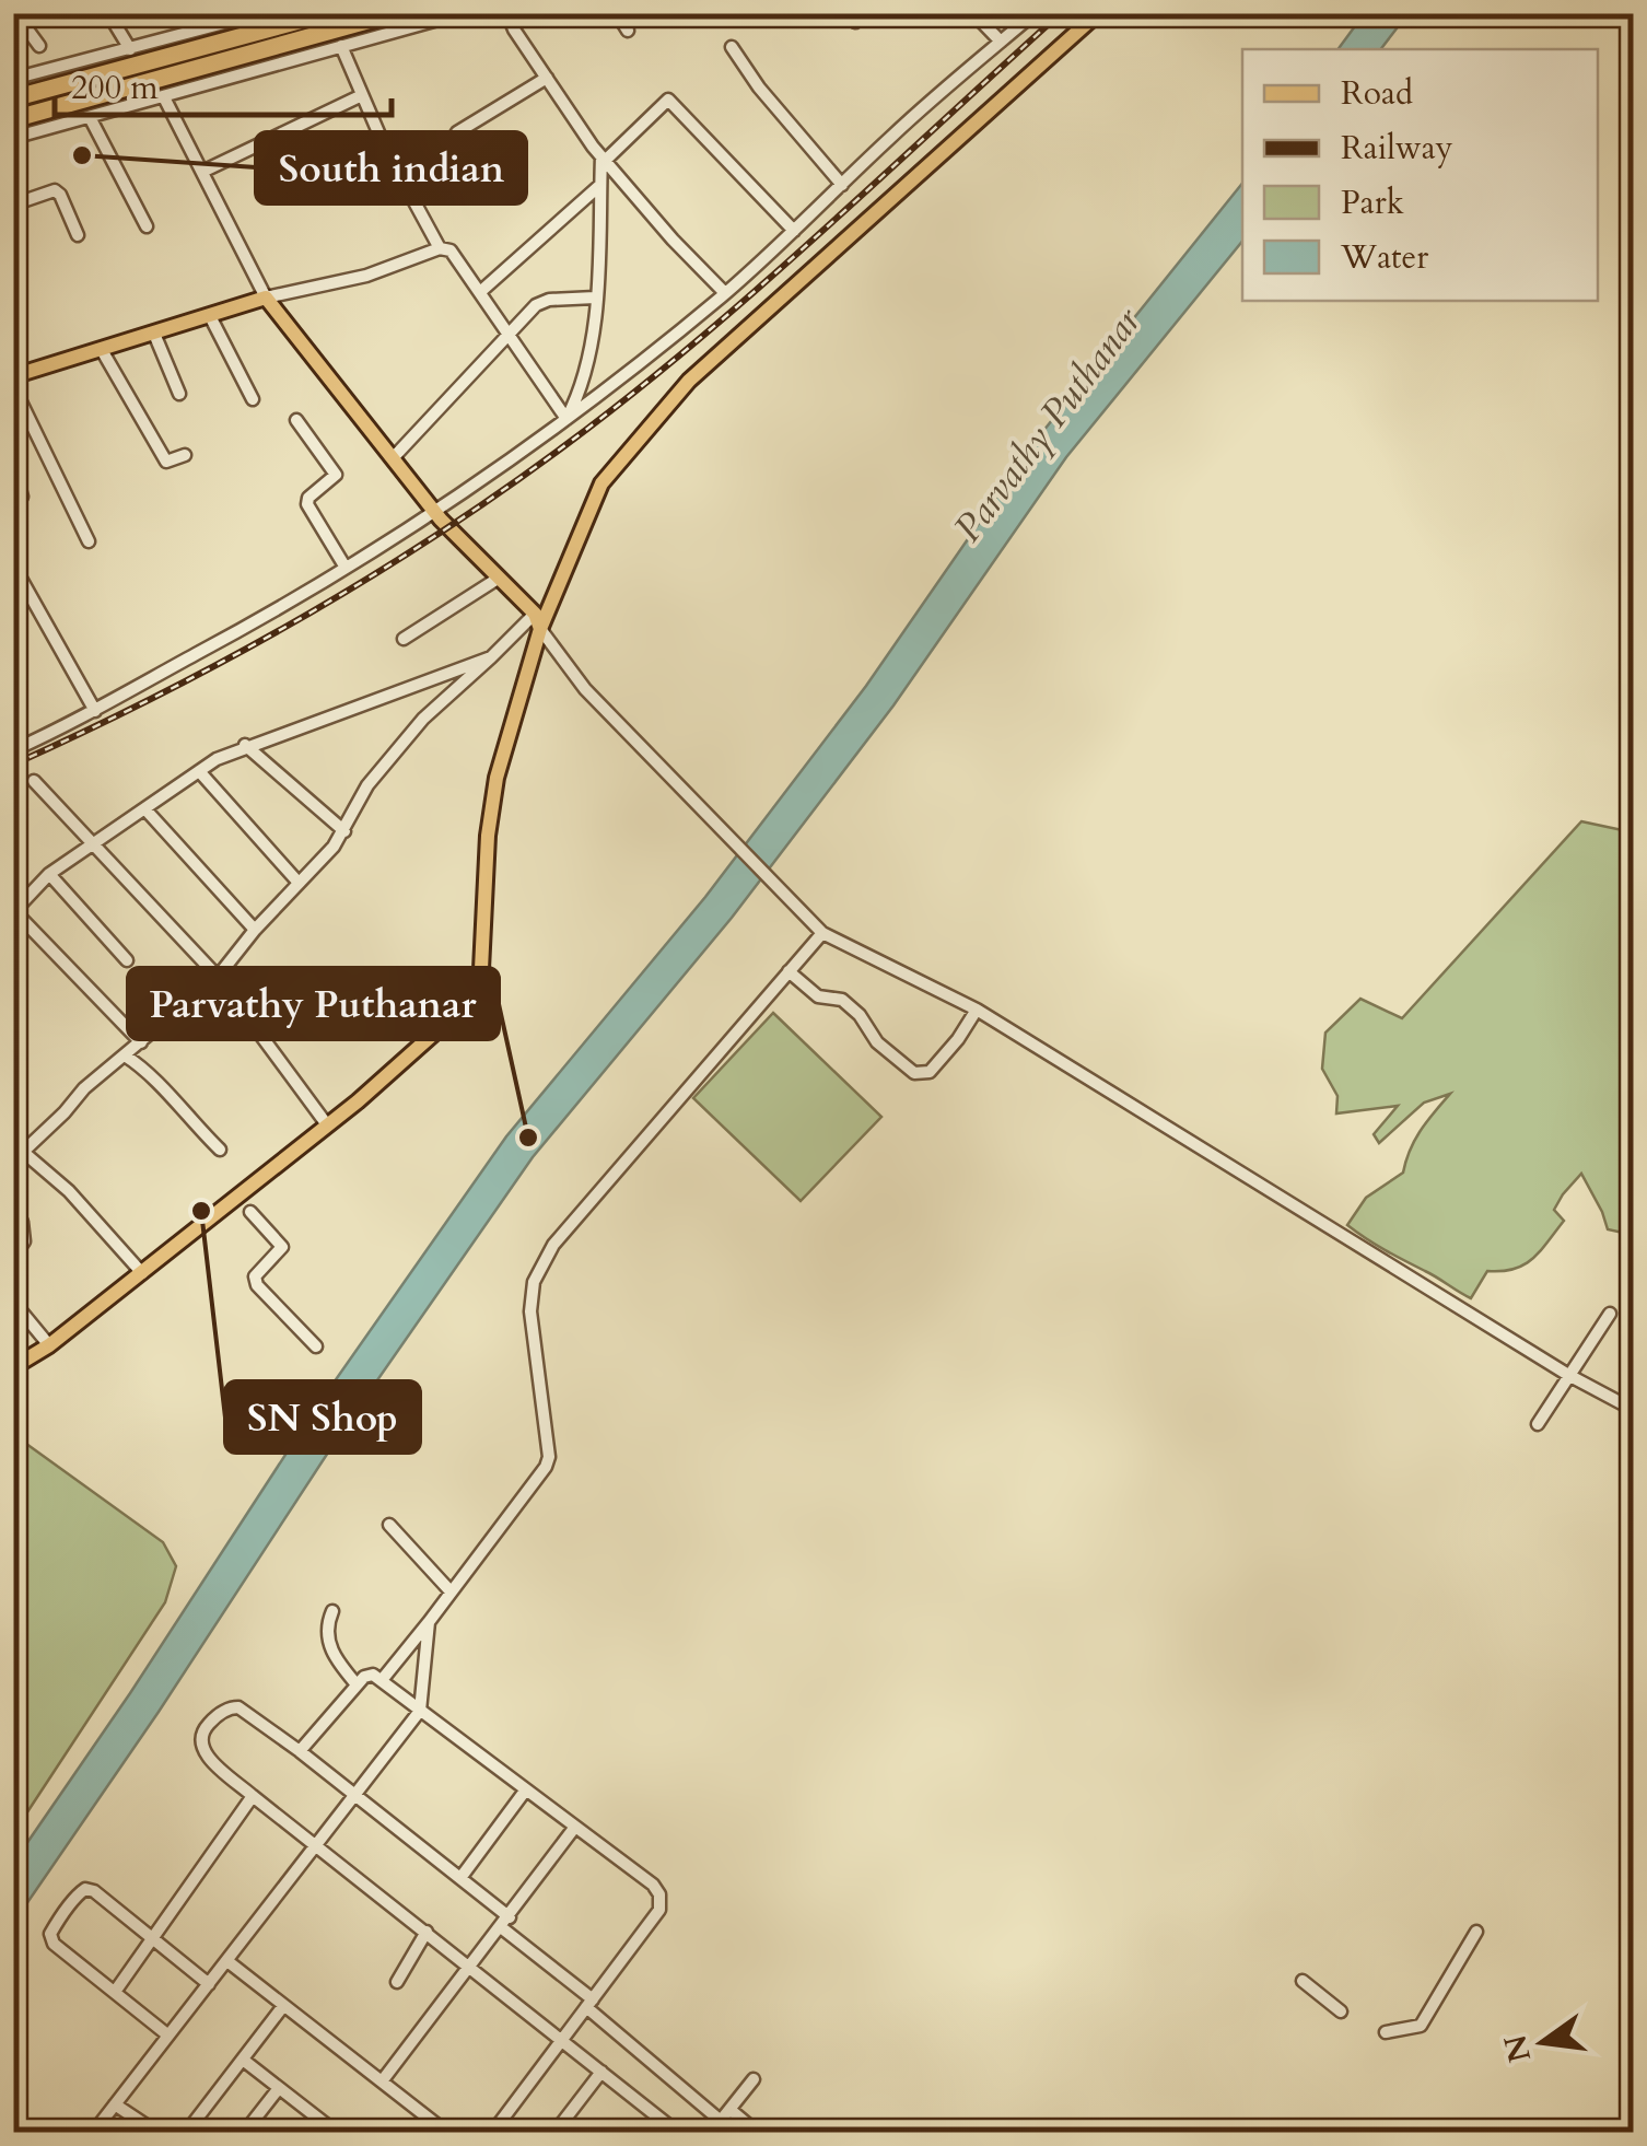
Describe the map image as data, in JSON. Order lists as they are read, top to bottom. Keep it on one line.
{"water":["Parvathy Puthanar"],"places":["South indian","Parvathy Puthanar","SN Shop"],"legend":["Road","Railway","Park","Water"],"scale_bar":"200 m","north":"left"}
